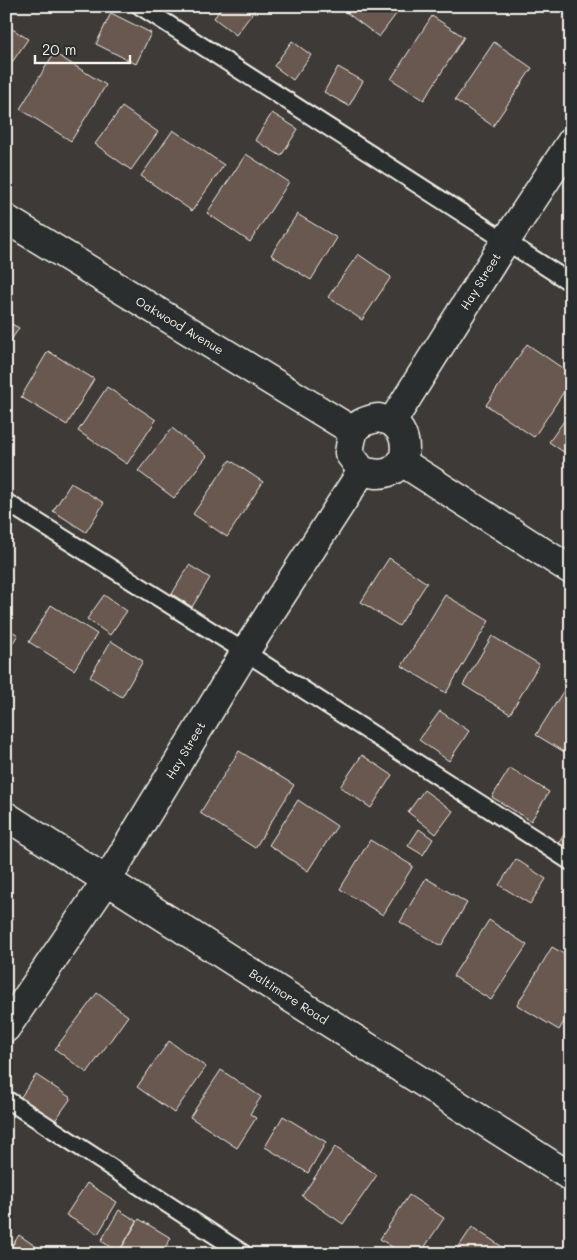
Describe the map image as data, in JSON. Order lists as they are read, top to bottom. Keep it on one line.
{"streets":{"street":["Hay Street","Oakwood Avenue","Baltimore Road"]},"crossings":[["Hay Street","Oakwood Avenue"],["Hay Street","Baltimore Road"]],"scale_bar":"20 m"}
